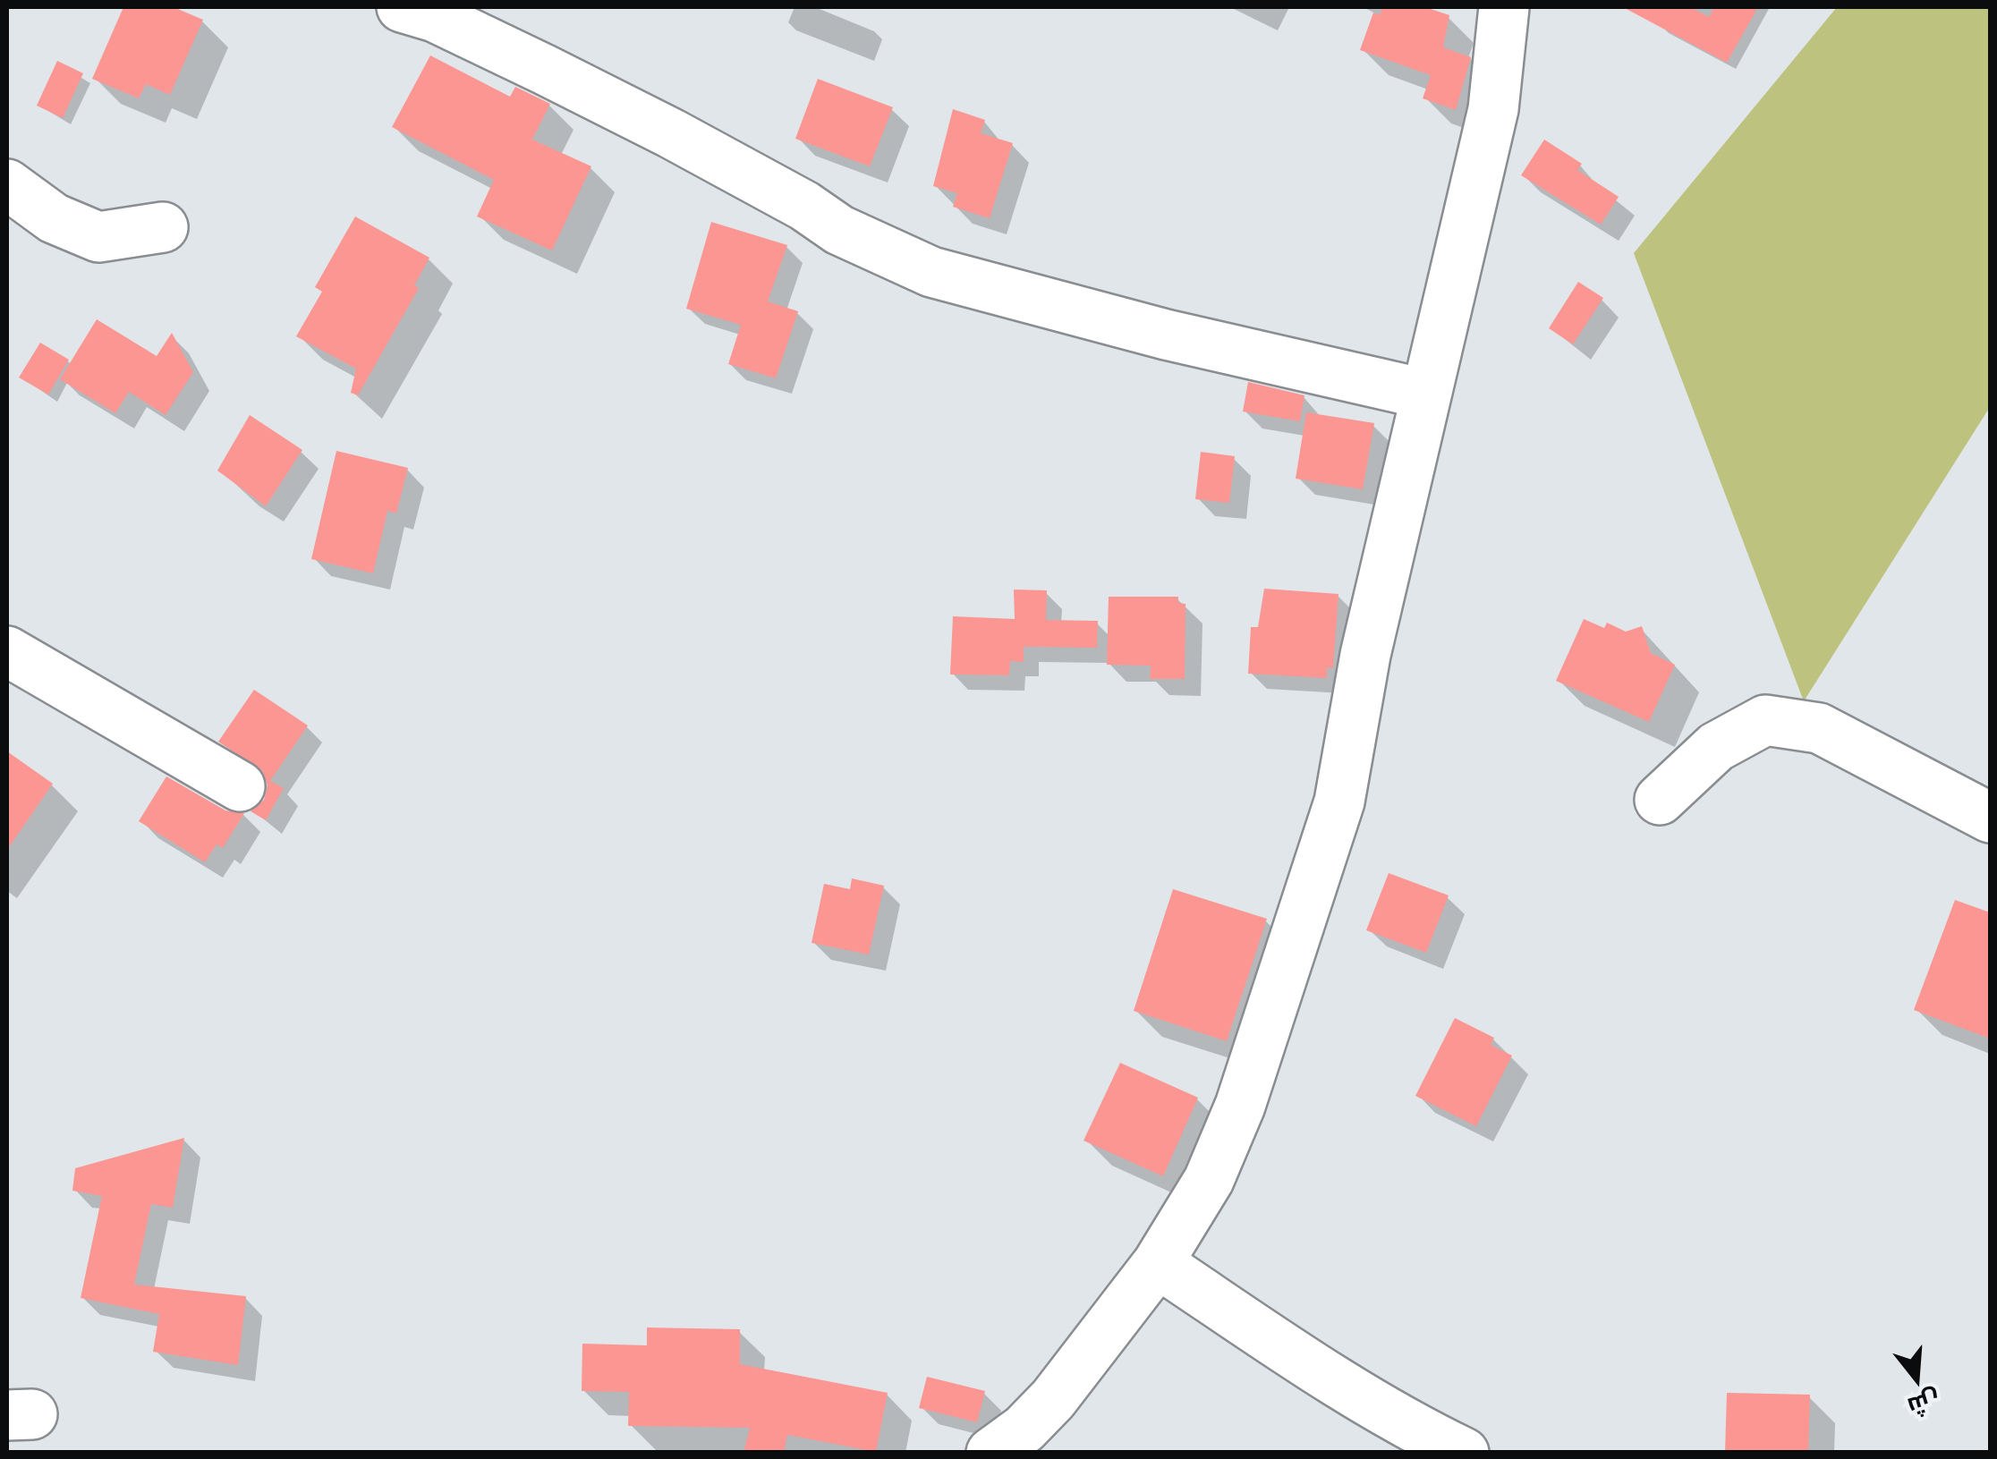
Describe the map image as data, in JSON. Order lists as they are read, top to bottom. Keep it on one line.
{"north":"bottom"}
